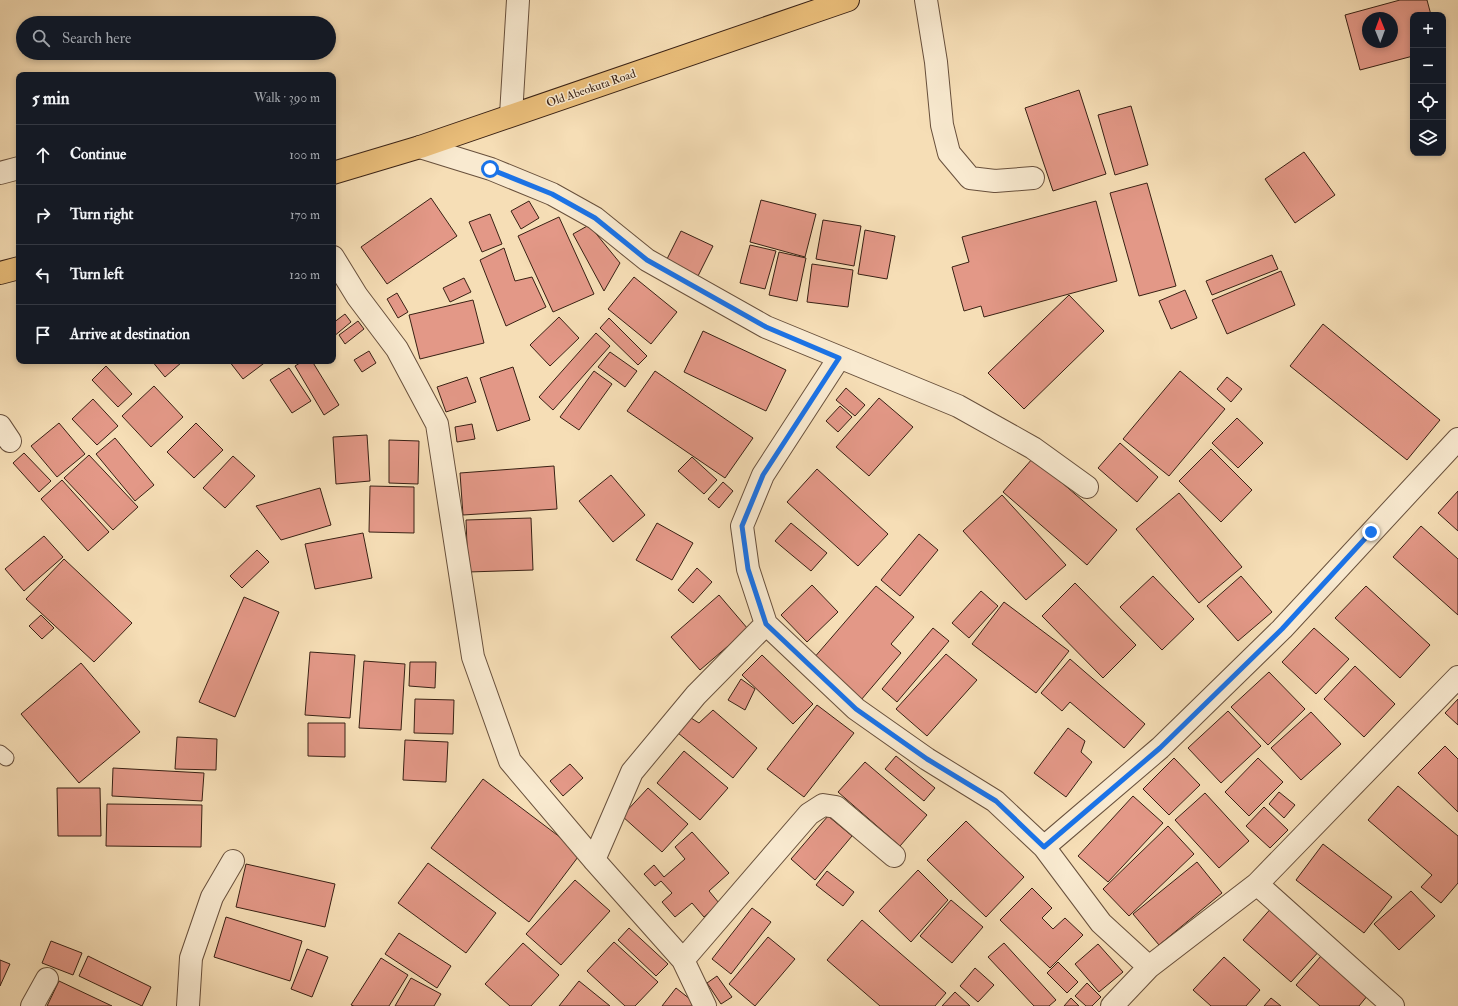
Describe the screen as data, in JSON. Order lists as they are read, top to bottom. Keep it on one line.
{"streets":{"highway":["Old Abeokuta Road"]},"north":"top","page":{"map_buttons":["+","−"],"search":"Search here","heading":["5 min","Walk · 390 m"],"list":[["Continue","100 m"],["Turn right","170 m"],["Turn left","120 m"],"Arrive at destination"]}}
